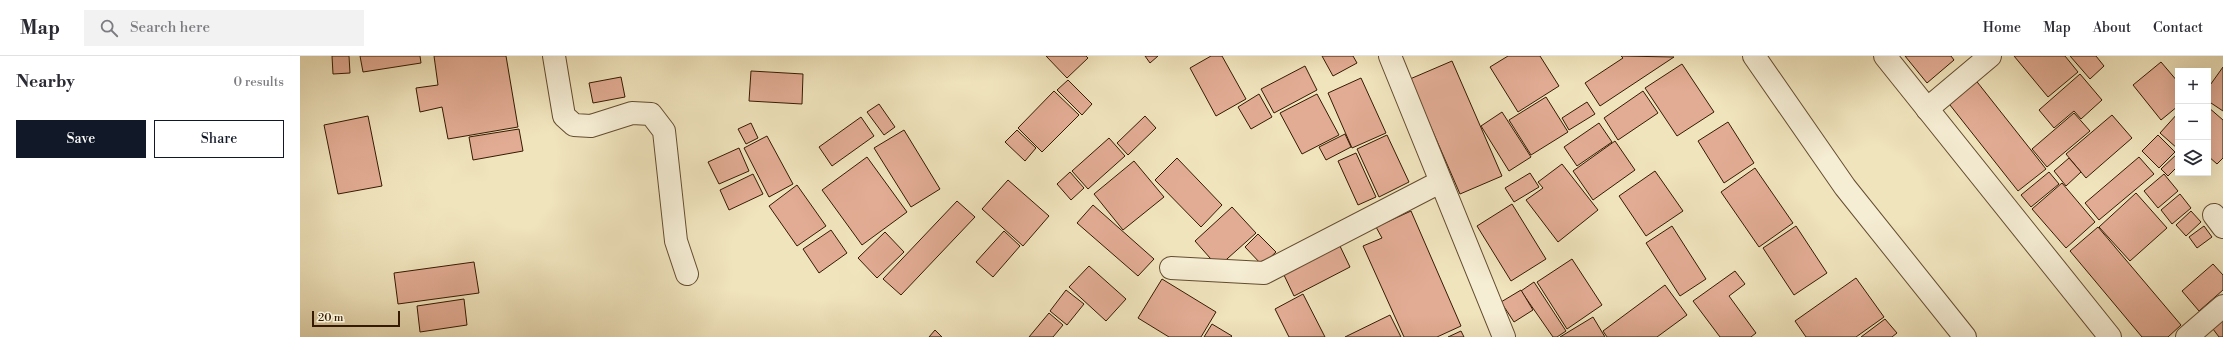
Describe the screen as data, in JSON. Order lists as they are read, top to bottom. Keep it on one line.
{"scale_bar":"20 m","page":{"header":"Map","search":"Search here","nav":["Home","Map","About","Contact"],"heading":["Nearby","0 results"],"map_buttons":["+","−"],"buttons":["Save","Share"],"scale":"20 m"}}
